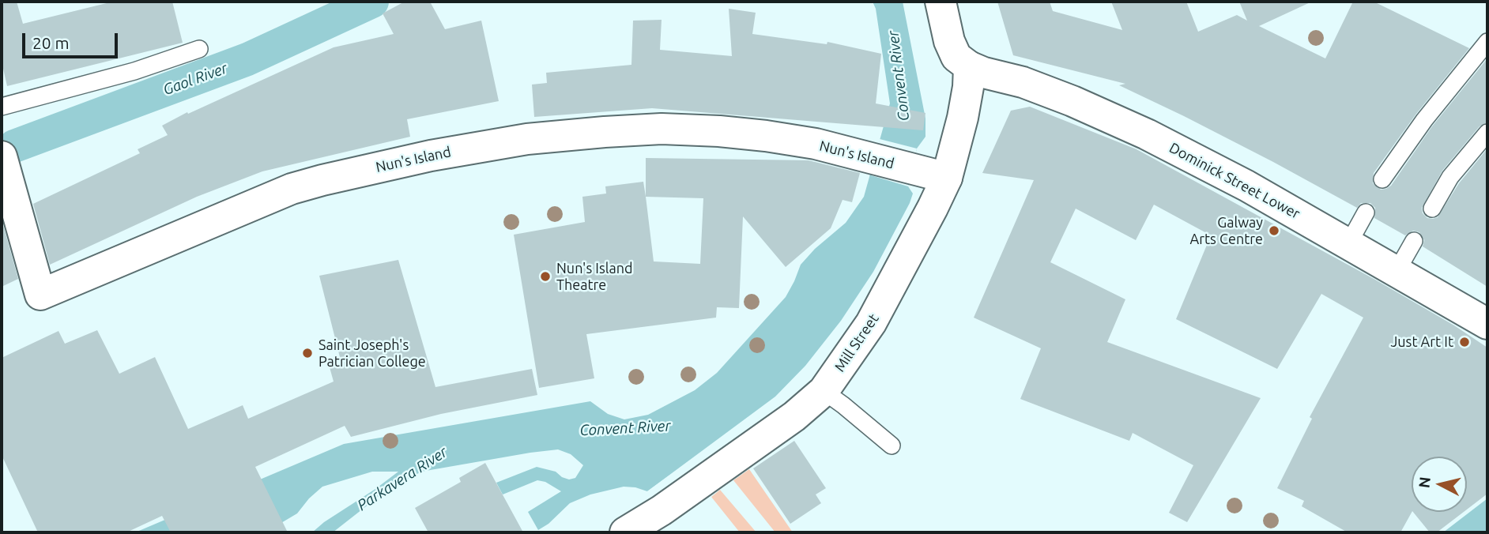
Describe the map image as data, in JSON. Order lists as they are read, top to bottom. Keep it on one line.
{"streets":{"street":["Nun's Island","Dominick Street Lower","Mill Street"]},"crossings":[["Nun's Island","Mill Street"],["Dominick Street Lower","Mill Street"]],"water":["Convent River","Gaol River","Parkavera River"],"places":["Galway Arts Centre","Nun's Island Theatre","Just Art It","Saint Joseph's Patrician College"],"scale_bar":"20 m","north":"left"}
